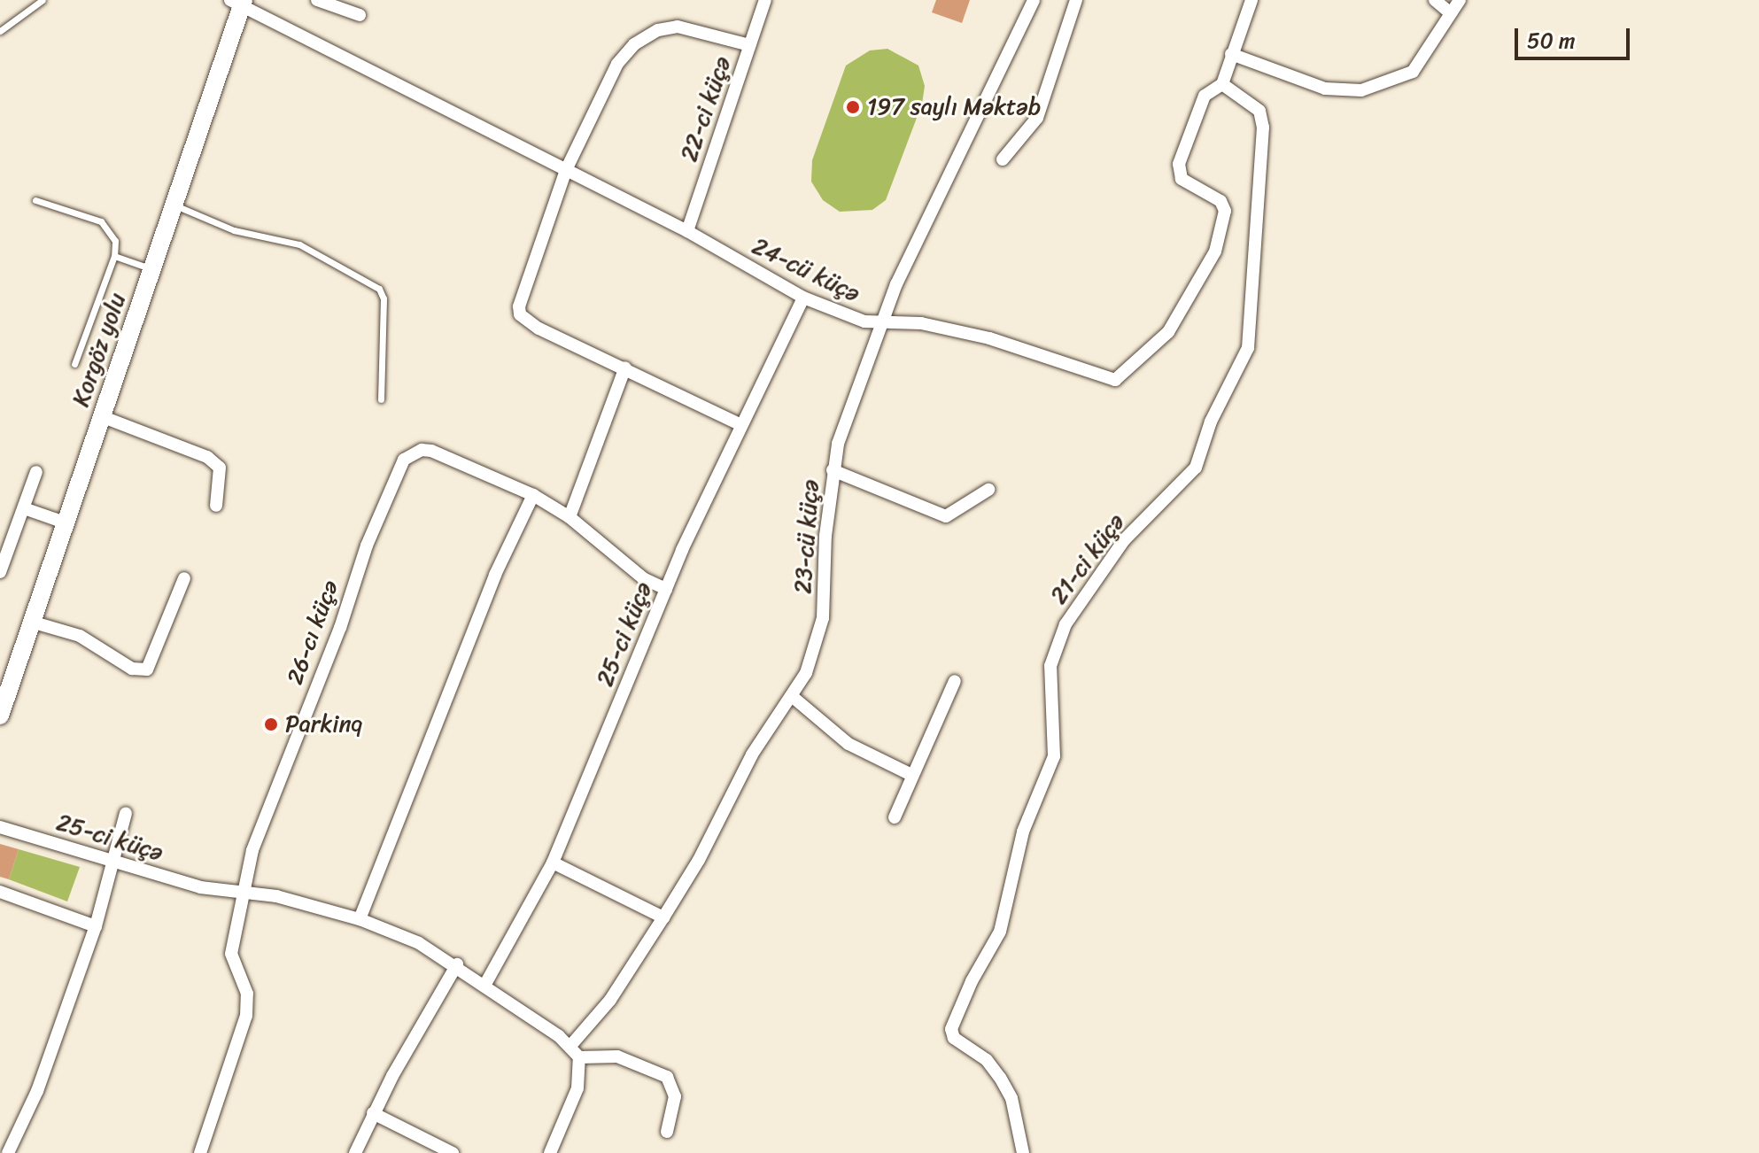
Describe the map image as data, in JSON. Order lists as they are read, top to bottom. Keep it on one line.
{"streets":{"main road":["Korgöz yolu"],"street":["22-ci küçə","24-cü küçə","23-cü küçə","21-ci küçə","26-cı küçə","25-ci küçə"]},"crossings":[["22-ci küçə","24-cü küçə"],["24-cü küçə","Korgöz yolu"],["24-cü küçə","23-cü küçə"],["24-cü küçə","21-ci küçə"],["24-cü küçə","25-ci küçə"],["23-cü küçə","25-ci küçə"],["26-cı küçə","25-ci küçə"]],"places":["197 saylı Məktəb","Parkinq"],"scale_bar":"50 m"}
